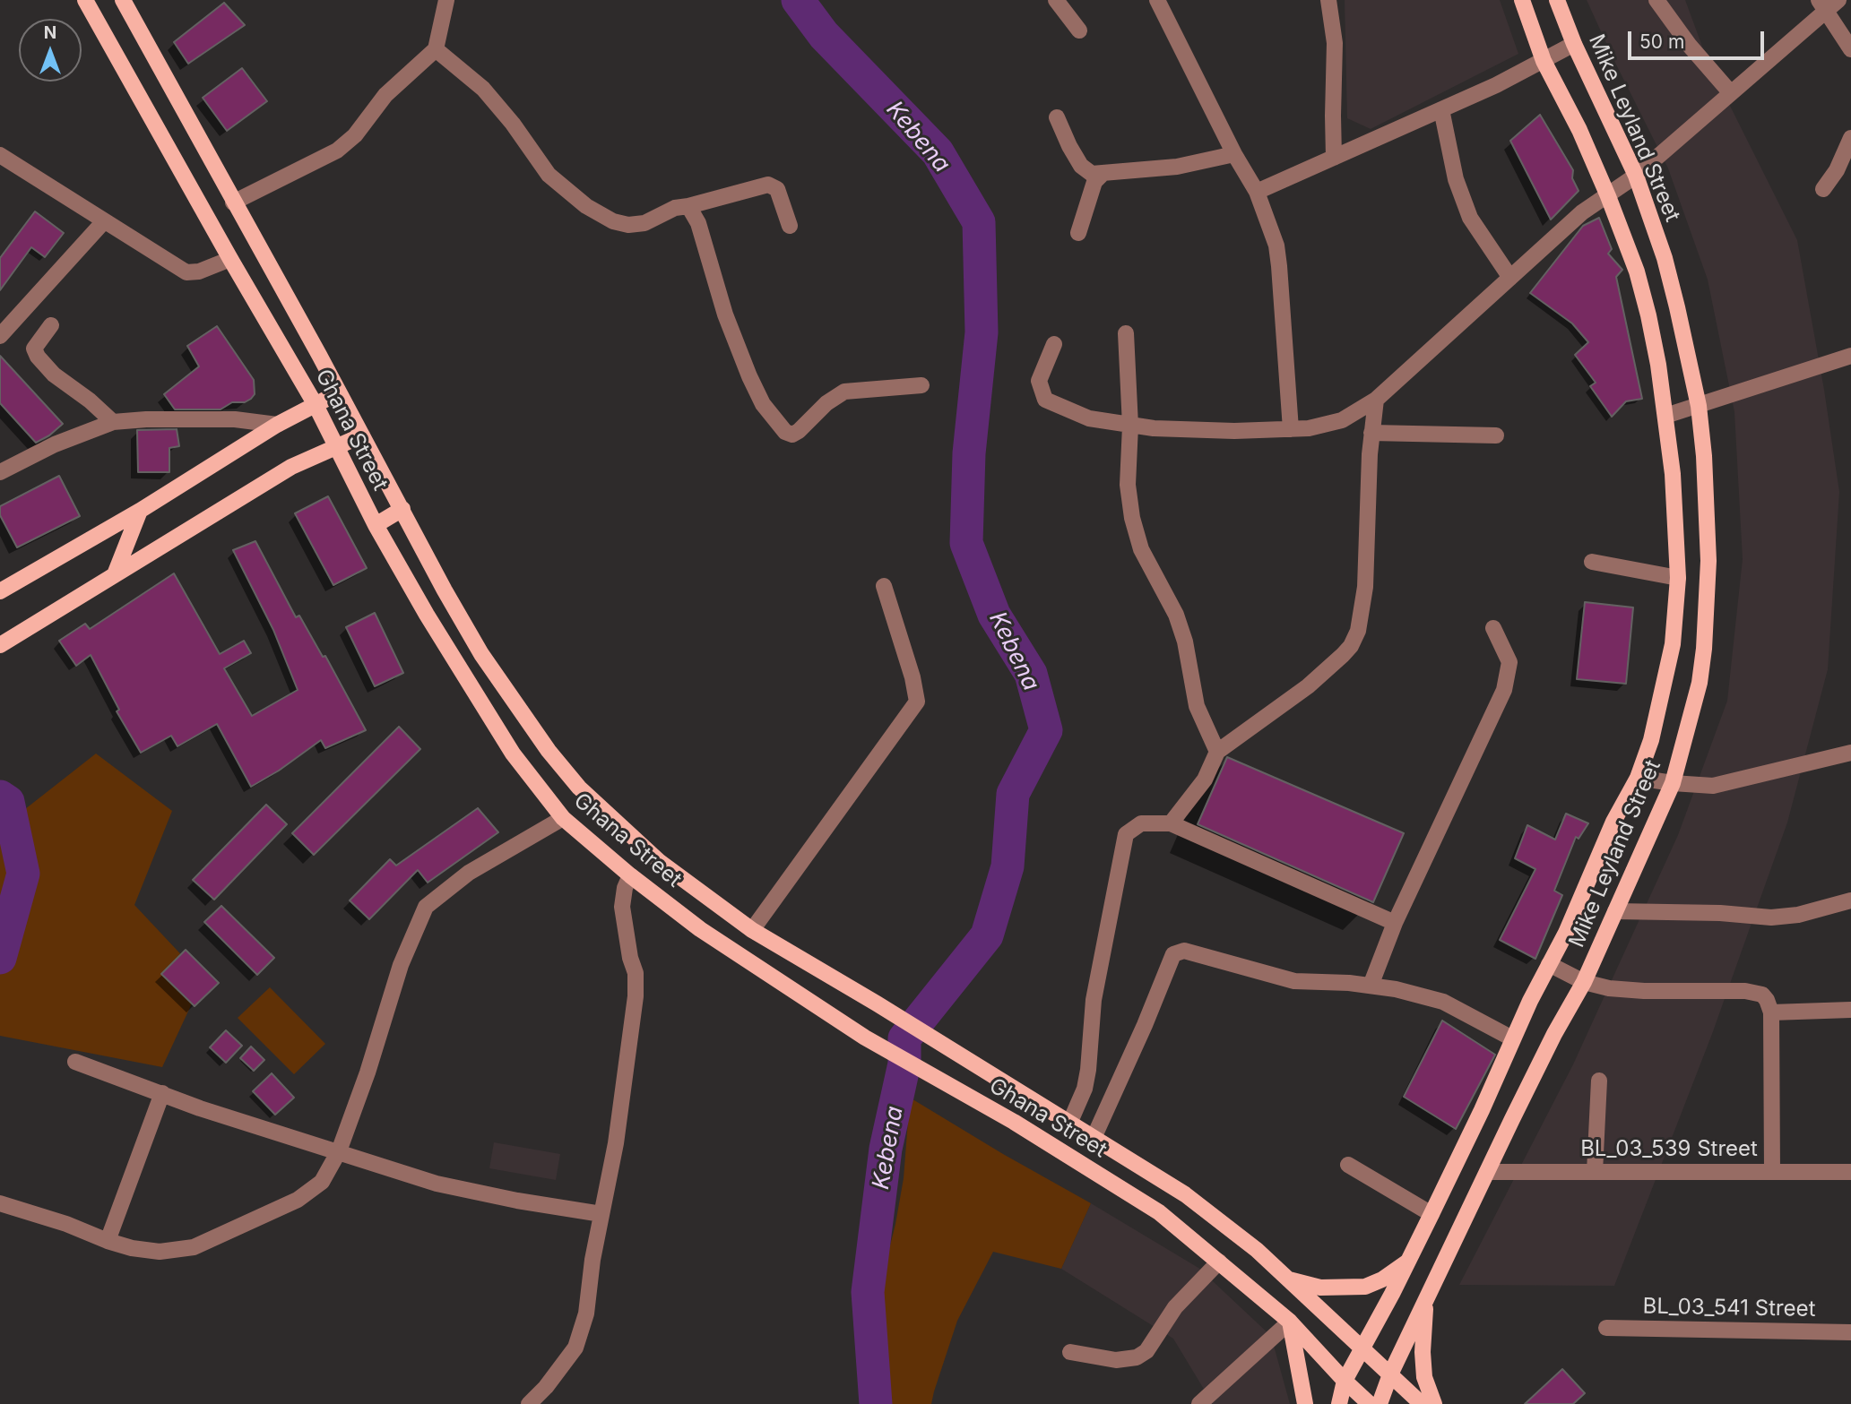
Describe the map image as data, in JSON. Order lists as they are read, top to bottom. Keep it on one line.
{"streets":{"main road":["Mike Leyland Street","Ghana Street"],"street":["BL_03_539 Street","BL_03_541 Street"]},"crossings":[["Mike Leyland Street","Ghana Street"],["Mike Leyland Street","BL_03_539 Street"]],"water":["Kebena"],"scale_bar":"50 m","north":"top"}
